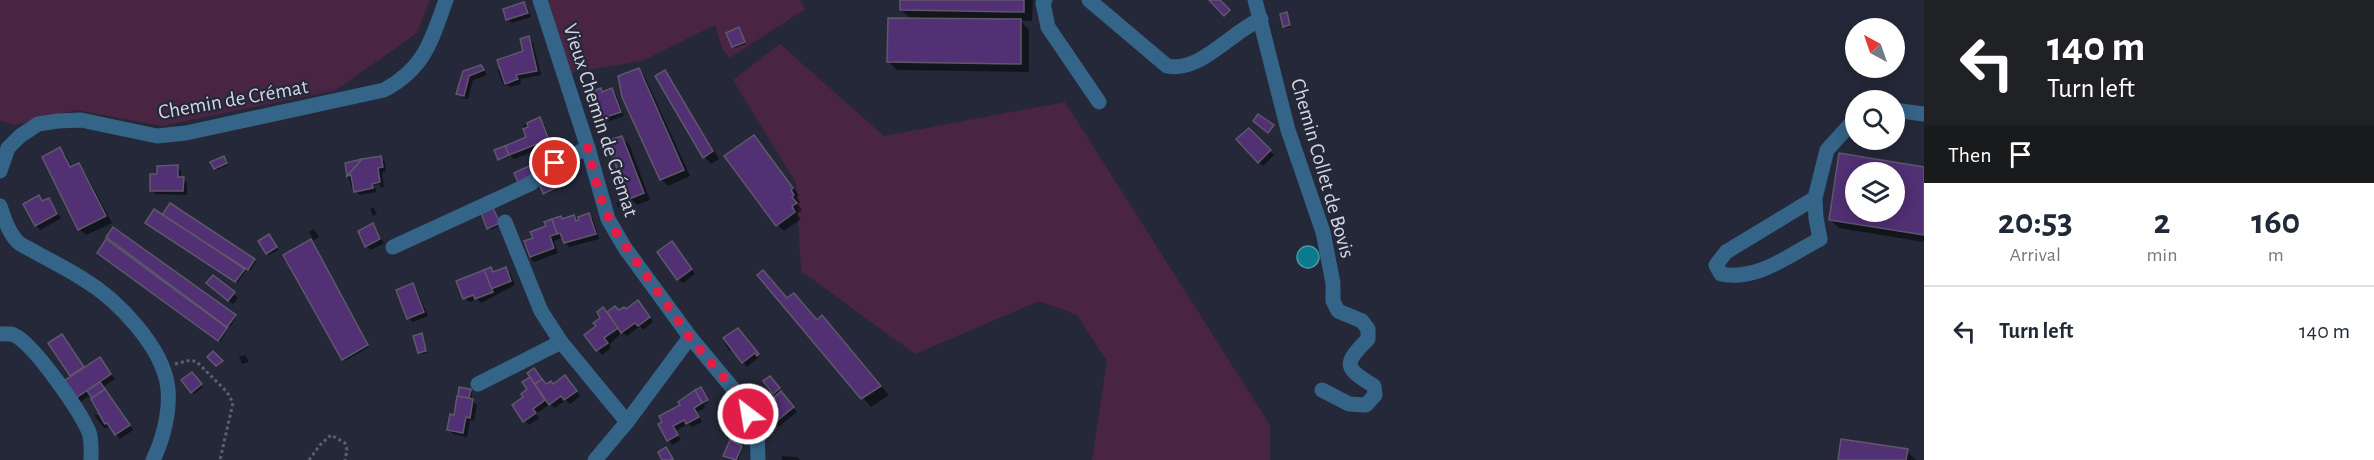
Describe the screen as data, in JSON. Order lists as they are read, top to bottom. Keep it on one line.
{"streets":{"street":["Chemin de Crémat","Vieux Chemin de Crémat","Chemin Collet de Bovis"]},"north":"top left","page":{"turn":["140 m","Turn left"],"then":"Then","eta":["20:53","Arrival","2","min","160","m"],"list":[{"name":"Turn left","value":"140 m"}]}}
